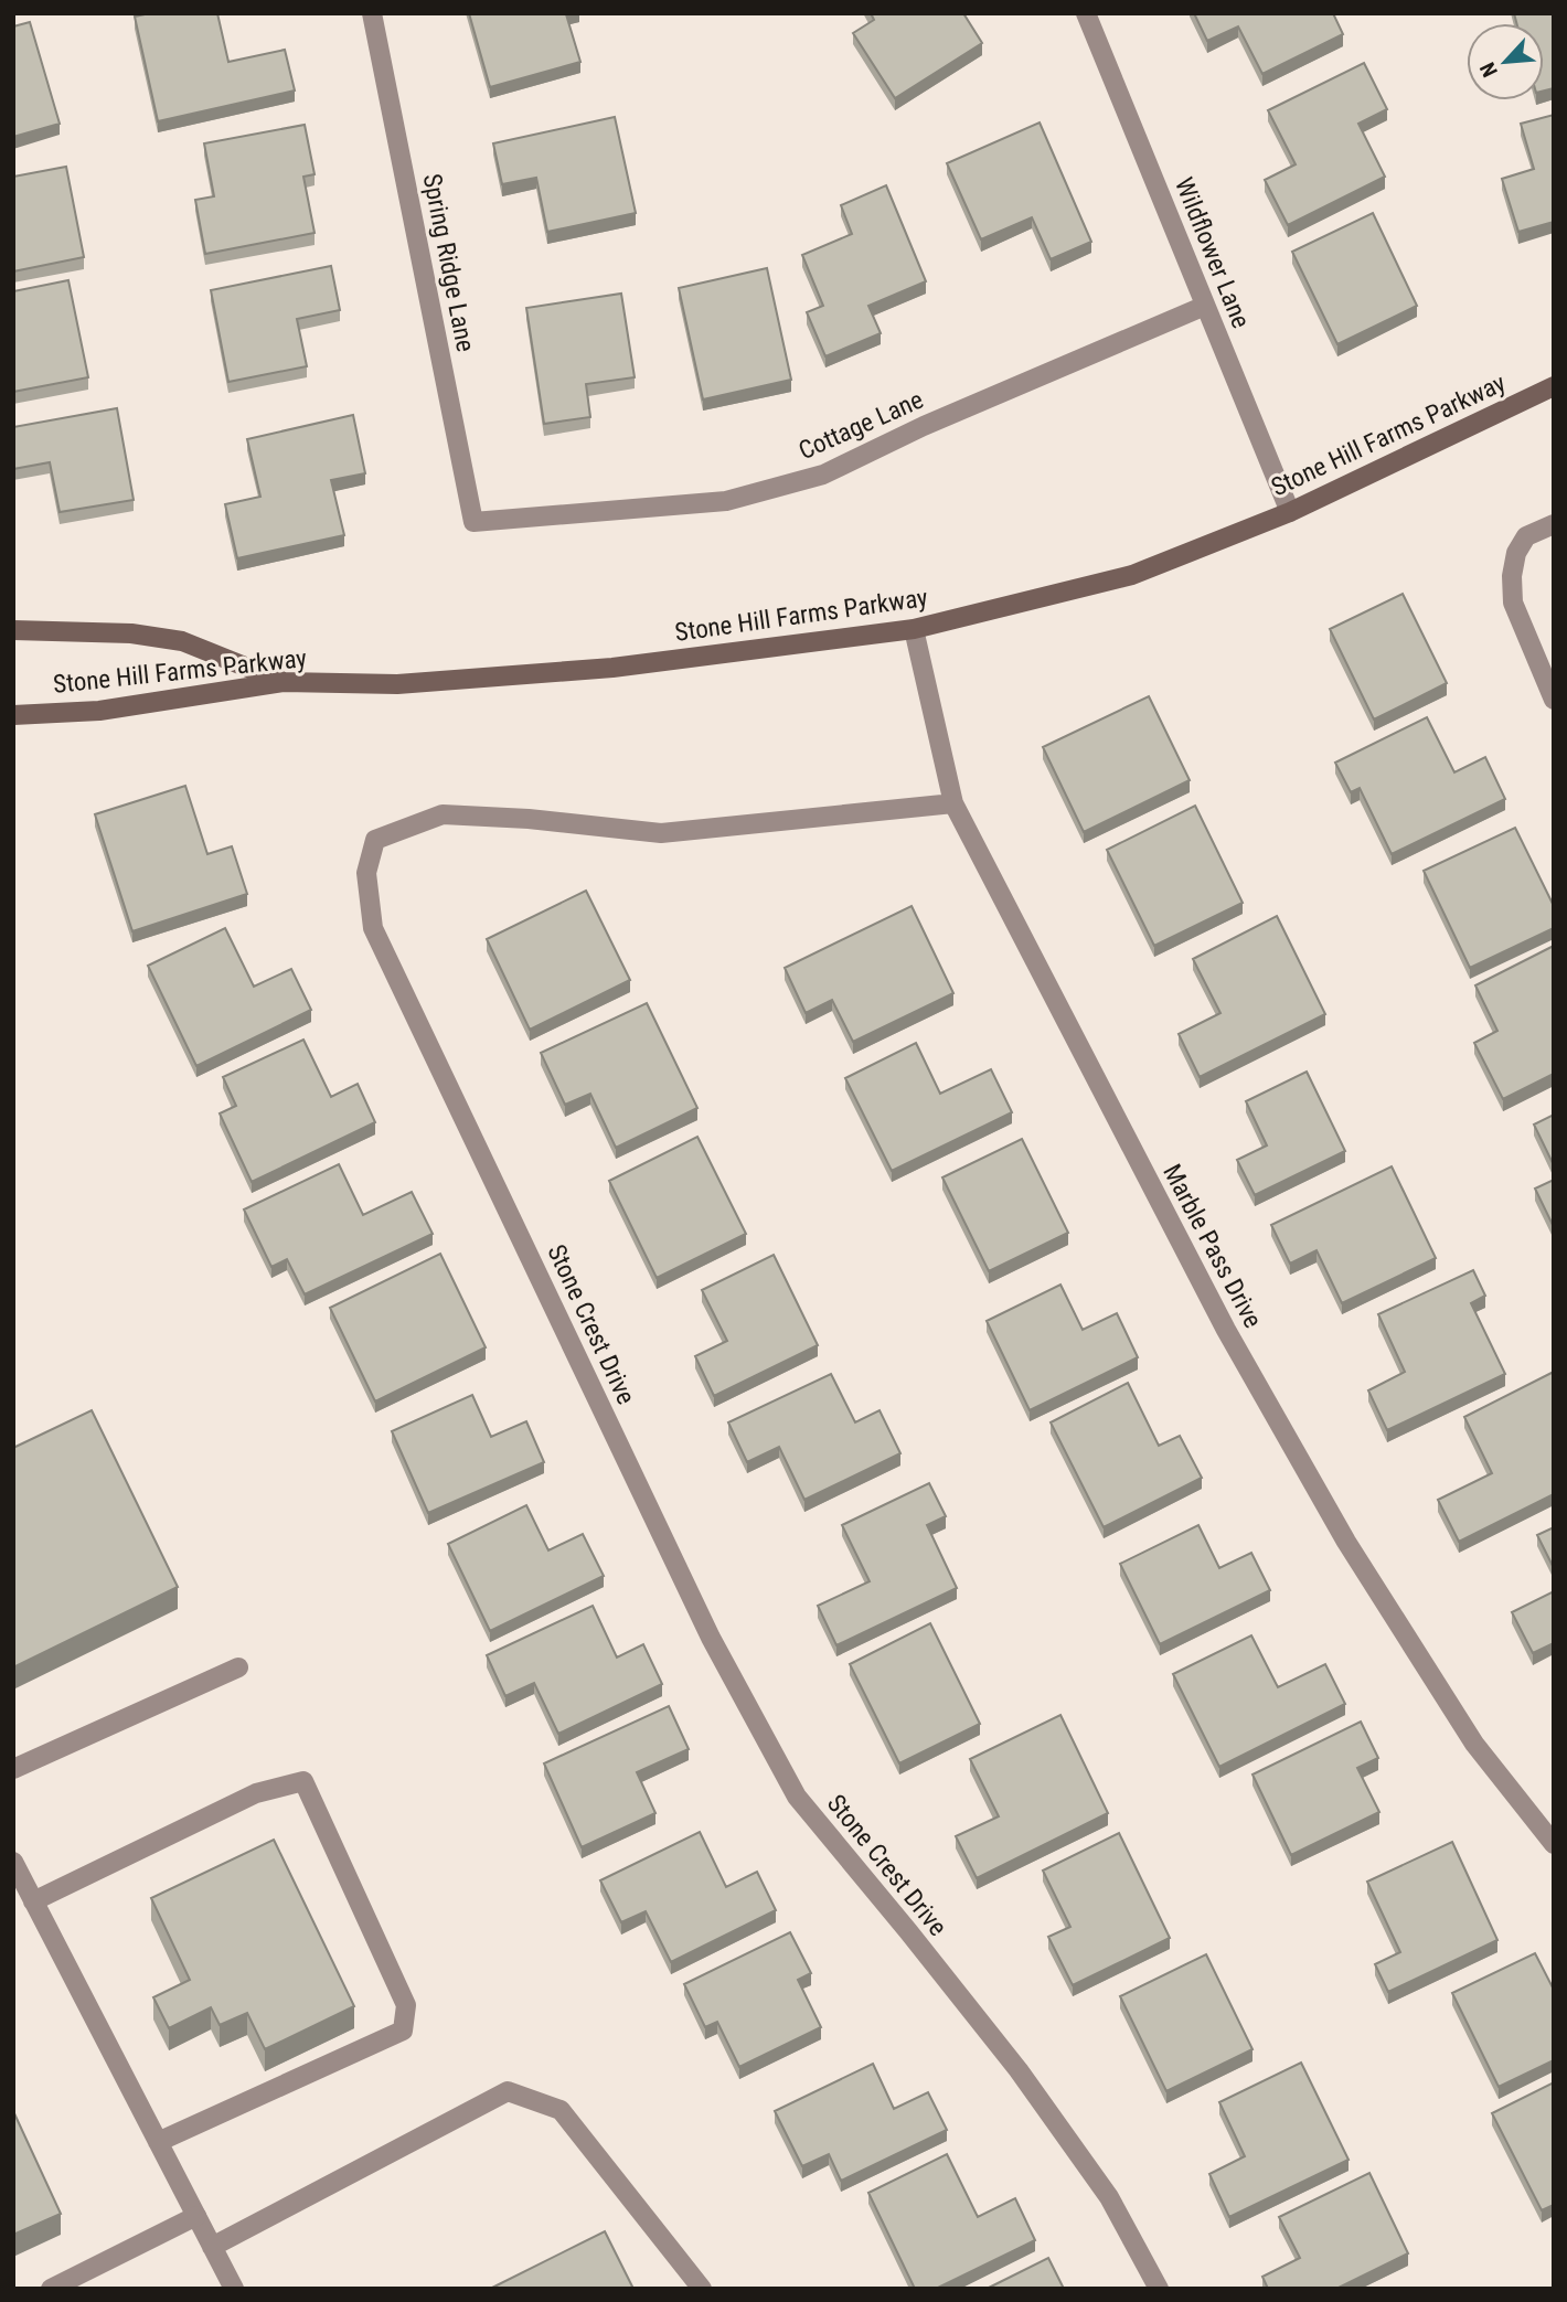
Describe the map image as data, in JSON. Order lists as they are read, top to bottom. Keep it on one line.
{"streets":{"street":["Wildflower Lane","Spring Ridge Lane","Cottage Lane","Stone Hill Farms Parkway","Marble Pass Drive","Stone Crest Drive"]},"crossings":[["Wildflower Lane","Cottage Lane"],["Wildflower Lane","Stone Hill Farms Parkway"],["Spring Ridge Lane","Cottage Lane"],["Stone Hill Farms Parkway","Marble Pass Drive"],["Marble Pass Drive","Stone Crest Drive"]],"north":"bottom left"}
